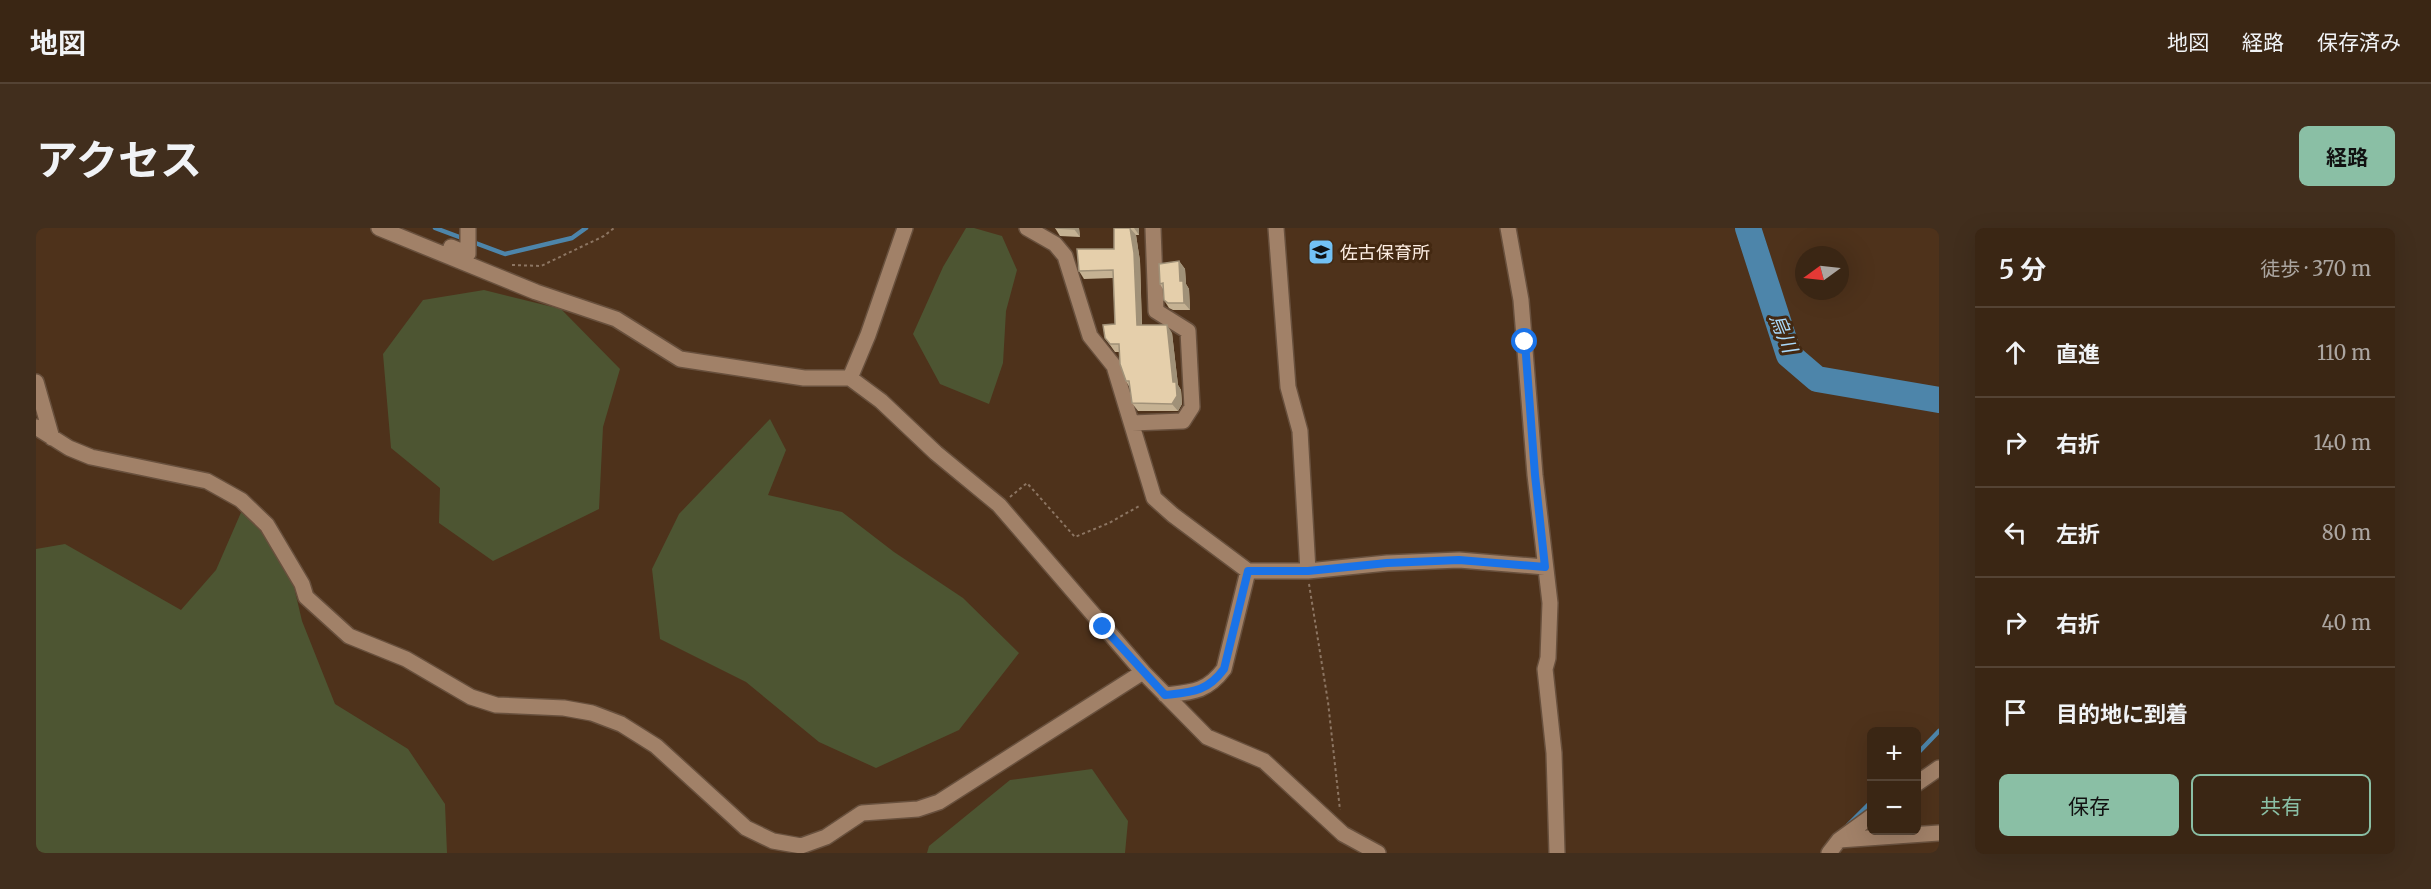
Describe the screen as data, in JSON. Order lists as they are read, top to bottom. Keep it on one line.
{"water":["烏川"],"places":{"school or university":["佐古保育所"]},"north":"left","page":{"header":"地図","nav":["地図","経路","保存済み"],"title":"アクセス","buttons":["経路",["保存","共有"]],"heading":["5 分","徒歩 · 370 m"],"list":[["直進","110 m"],["右折","140 m"],["左折","80 m"],["右折","40 m"],"目的地に到着"],"map_buttons":["+","−"]}}
